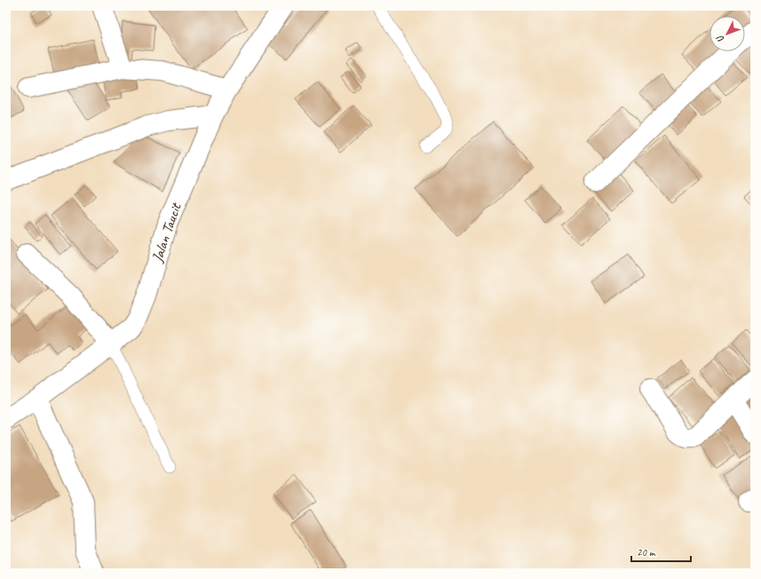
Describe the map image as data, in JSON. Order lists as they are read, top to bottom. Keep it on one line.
{"streets":{"street":["Jalan Taucit"]},"scale_bar":"20 m","north":"bottom left"}
